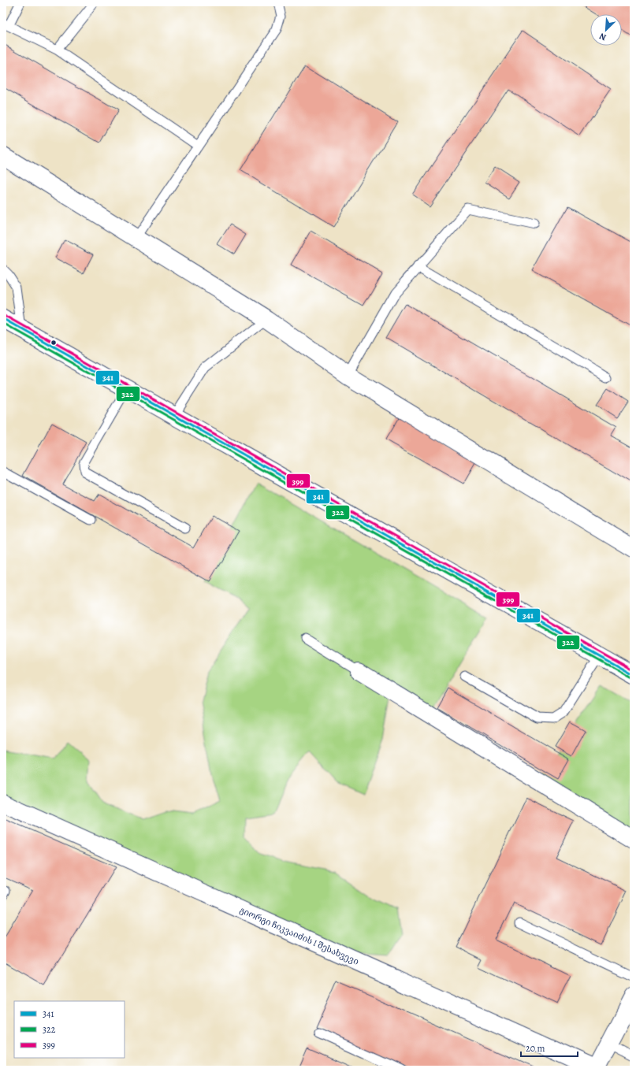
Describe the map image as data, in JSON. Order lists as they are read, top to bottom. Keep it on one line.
{"streets":{"main road":["გიორგი ჩიკვაიძის I შესახვევი"]},"lines":["transit line 399","transit line 341","transit line 322"],"legend":["341","322","399"],"scale_bar":"20 m","north":"bottom left"}
